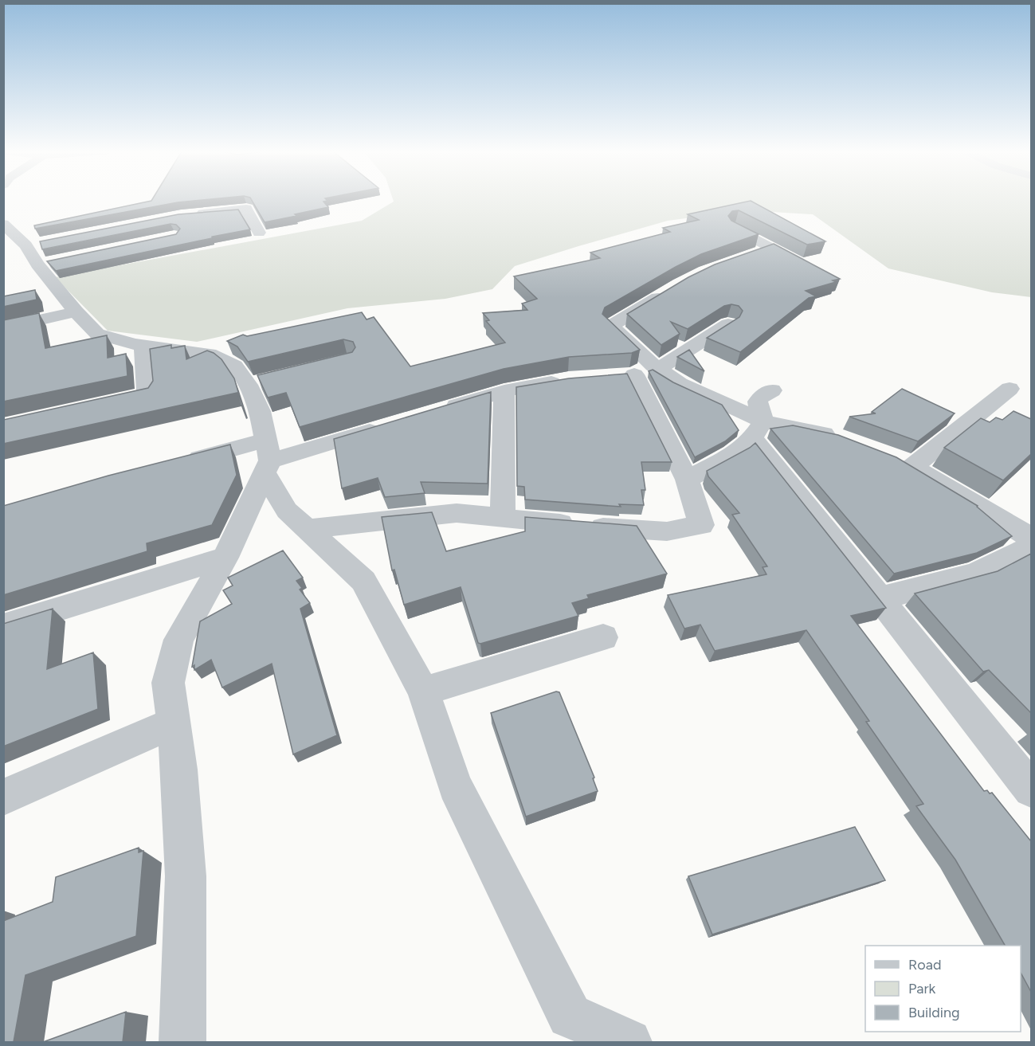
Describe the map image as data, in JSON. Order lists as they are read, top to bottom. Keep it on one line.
{"legend":["Road","Park","Building"]}
